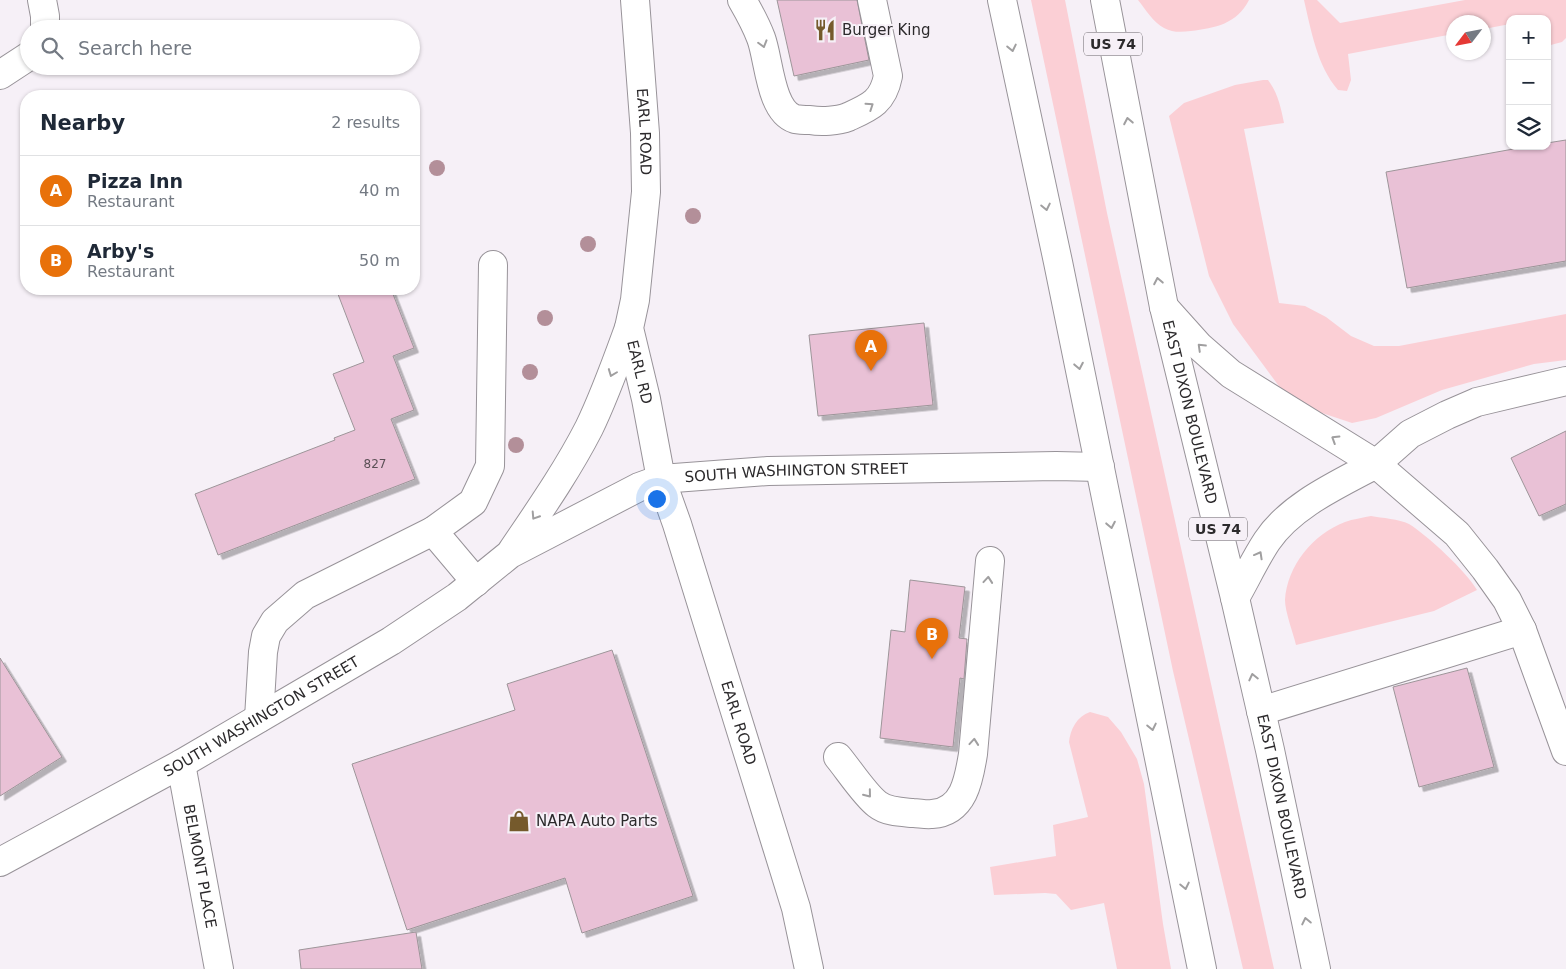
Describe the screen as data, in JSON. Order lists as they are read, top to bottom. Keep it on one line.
{"streets":{"main road":["US 74","EARL ROAD","EARL RD","EAST DIXON BOULEVARD","SOUTH WASHINGTON STREET","BELMONT PLACE"]},"crossings":[["EARL ROAD","EARL RD"],["EARL ROAD","SOUTH WASHINGTON STREET"],["EARL RD","SOUTH WASHINGTON STREET"],["SOUTH WASHINGTON STREET","BELMONT PLACE"]],"places":{"restaurant":["Burger King"],"shop":["NAPA Auto Parts"]},"house_numbers":["827"],"north":"bottom left","page":{"map_buttons":["+","−"],"search":"Search here","heading":["Nearby","2 results"],"list":[{"mark":"A","name":"Pizza Inn","note":"Restaurant","value":"40 m"},{"mark":"B","name":"Arby's","note":"Restaurant","value":"50 m"}],"pins":["A","B"]}}
